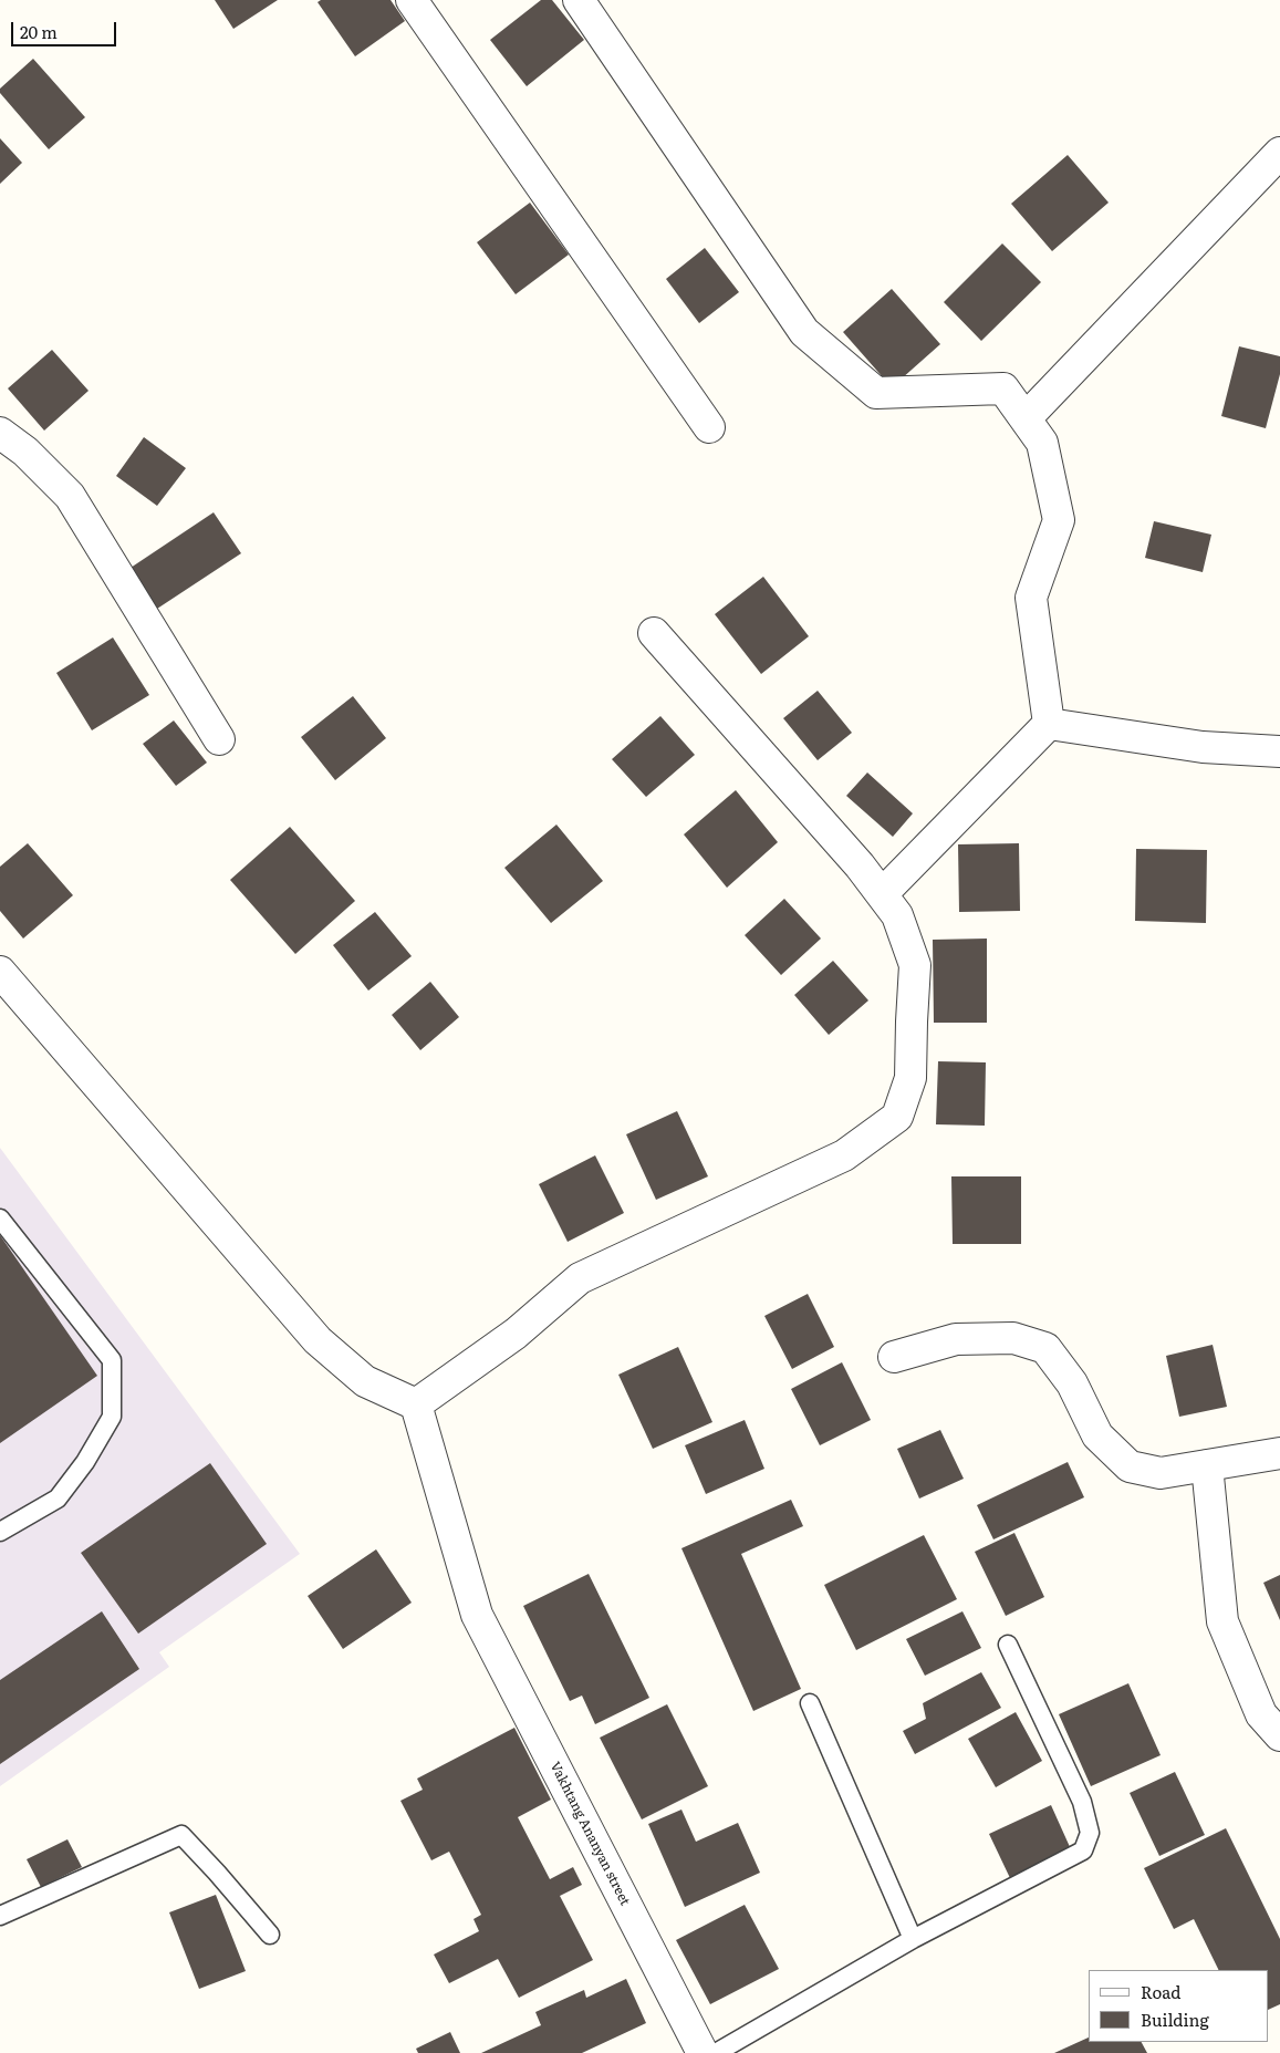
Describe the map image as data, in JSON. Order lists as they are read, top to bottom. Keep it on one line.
{"streets":{"street":["Vakhtang Ananyan street"]},"legend":["Road","Building"],"scale_bar":"20 m"}
